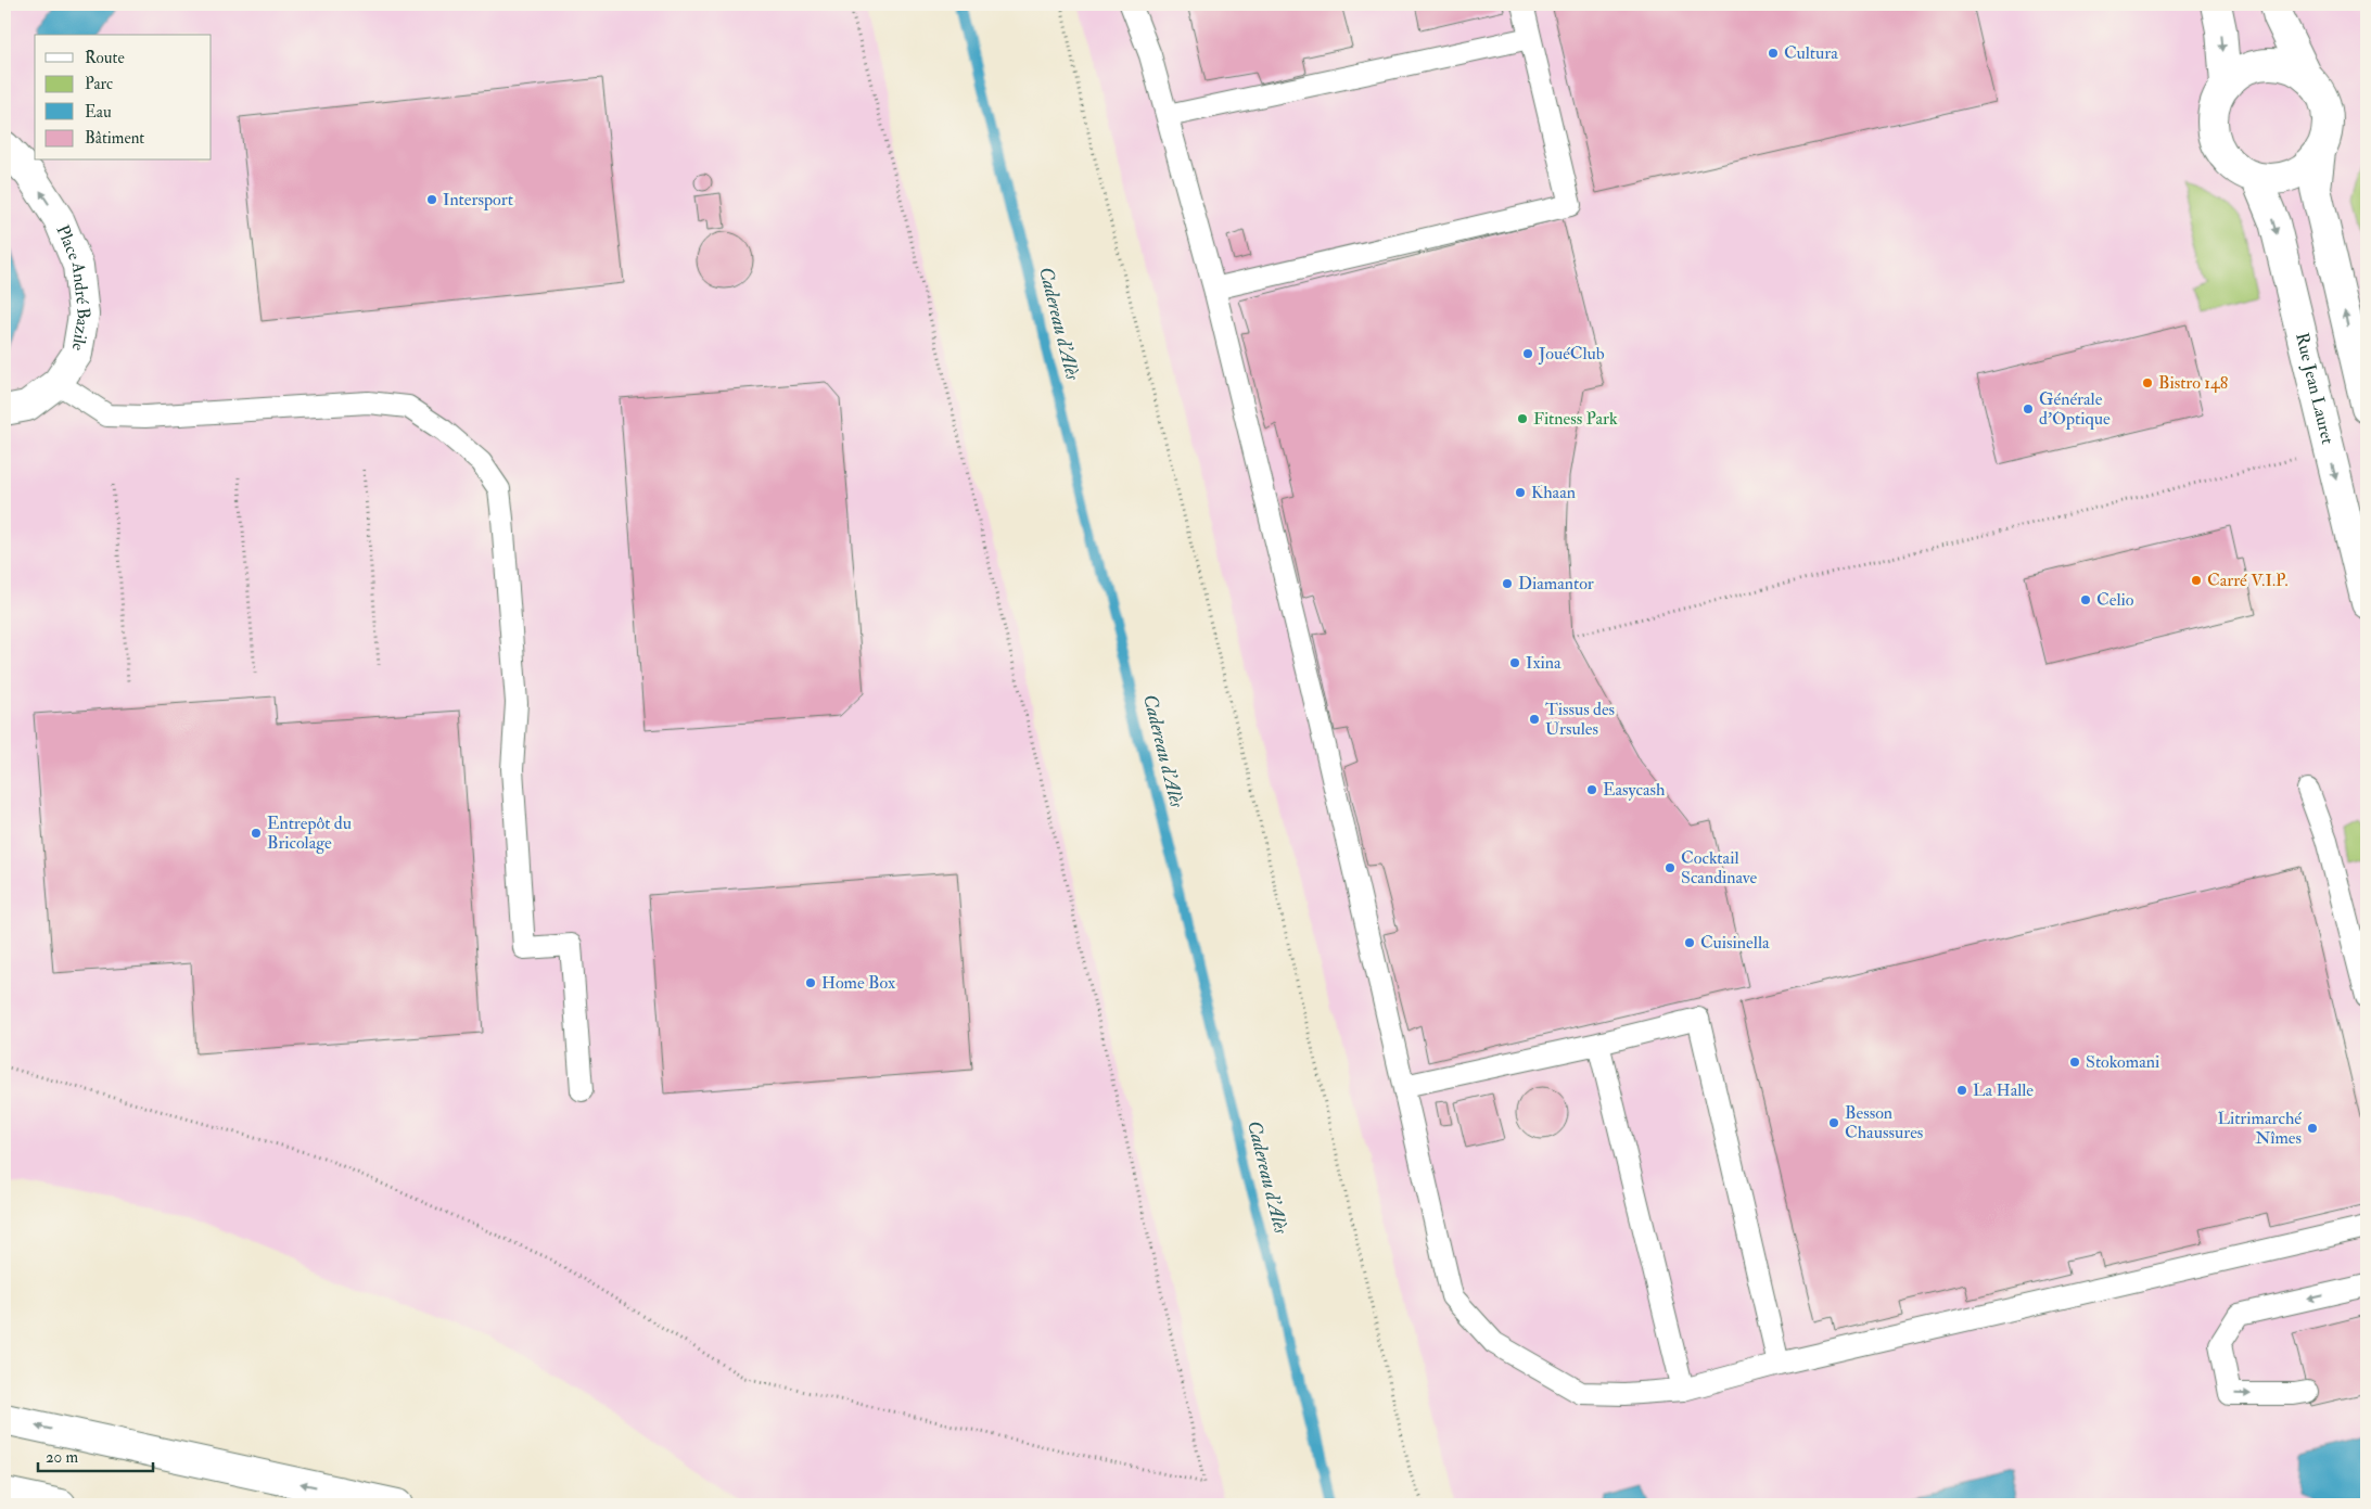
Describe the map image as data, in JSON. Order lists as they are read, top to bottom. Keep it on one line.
{"streets":{"main road":["Place André Bazile","Rue Jean Lauret"]},"one_way":["Place André Bazile"],"water":["Cadereau d'Alès"],"places":["Cultura","Intersport","JouéClub","Bistro 148","Générale d'Optique","Fitness Park","Khaan","Carré V.I.P.","Diamantor","Celio","Ixina","Tissus des Ursules","Easycash","Entrepôt du Bricolage","Cocktail Scandinave","Cuisinella","Home Box","Stokomani","La Halle","Besson Chaussures","Litrimarché Nîmes"],"legend":["Route","Parc","Eau","Bâtiment"],"scale_bar":"20 m"}
